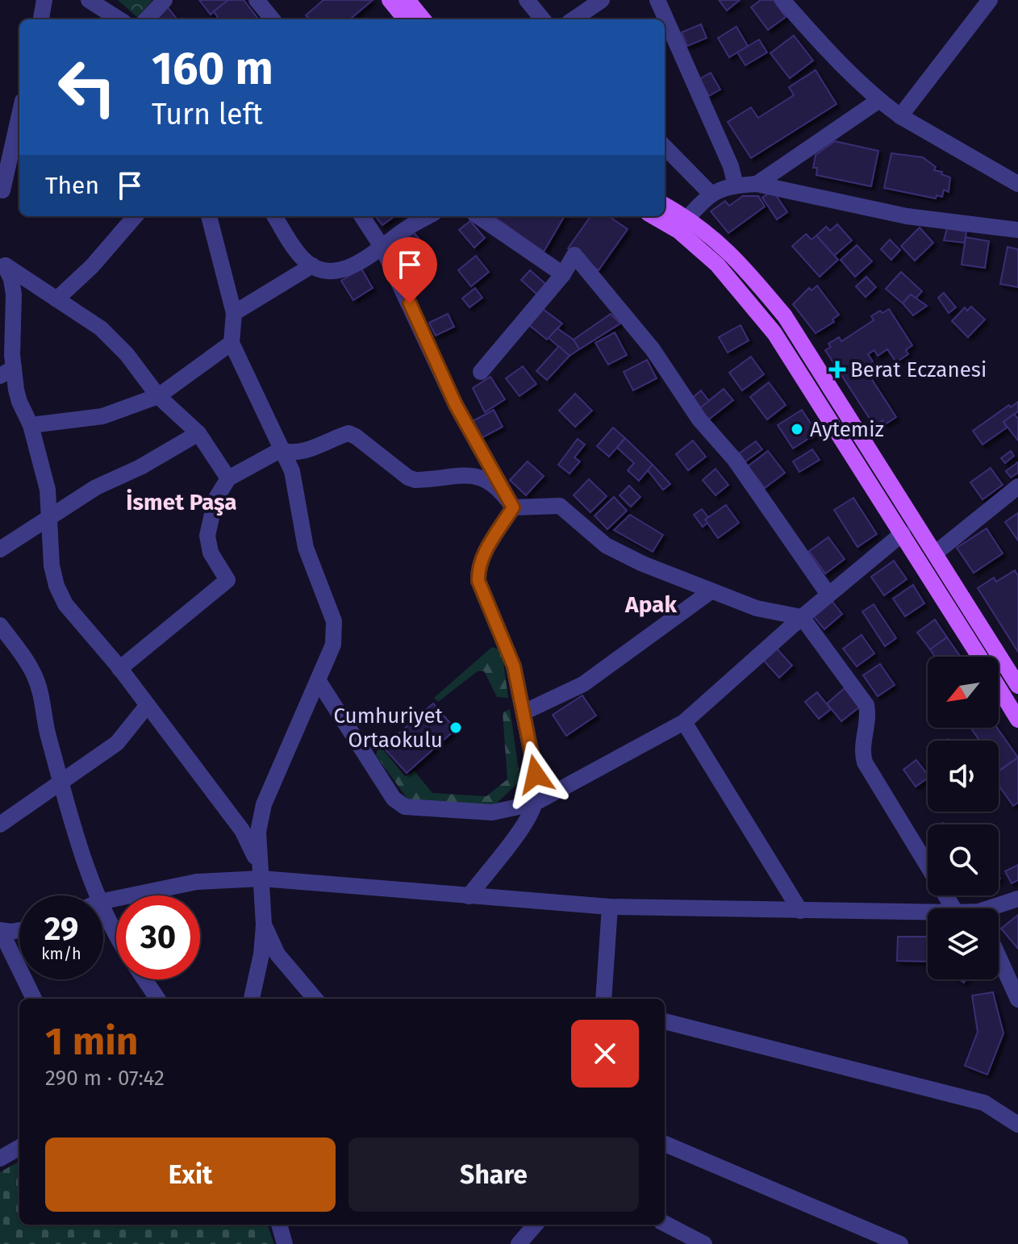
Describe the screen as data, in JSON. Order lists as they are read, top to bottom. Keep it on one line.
{"districts":["İsmet Paşa","Apak"],"places":{"health":["Berat Eczanesi"],"other":["Aytemiz","Cumhuriyet Ortaokulu"]},"north":"bottom left","page":{"turn":["160 m","Turn left"],"then":"Then","speed":"29 km/h","limit":"30","heading":["1 min","290 m · 07:42"],"buttons":["Exit","Share"]}}
